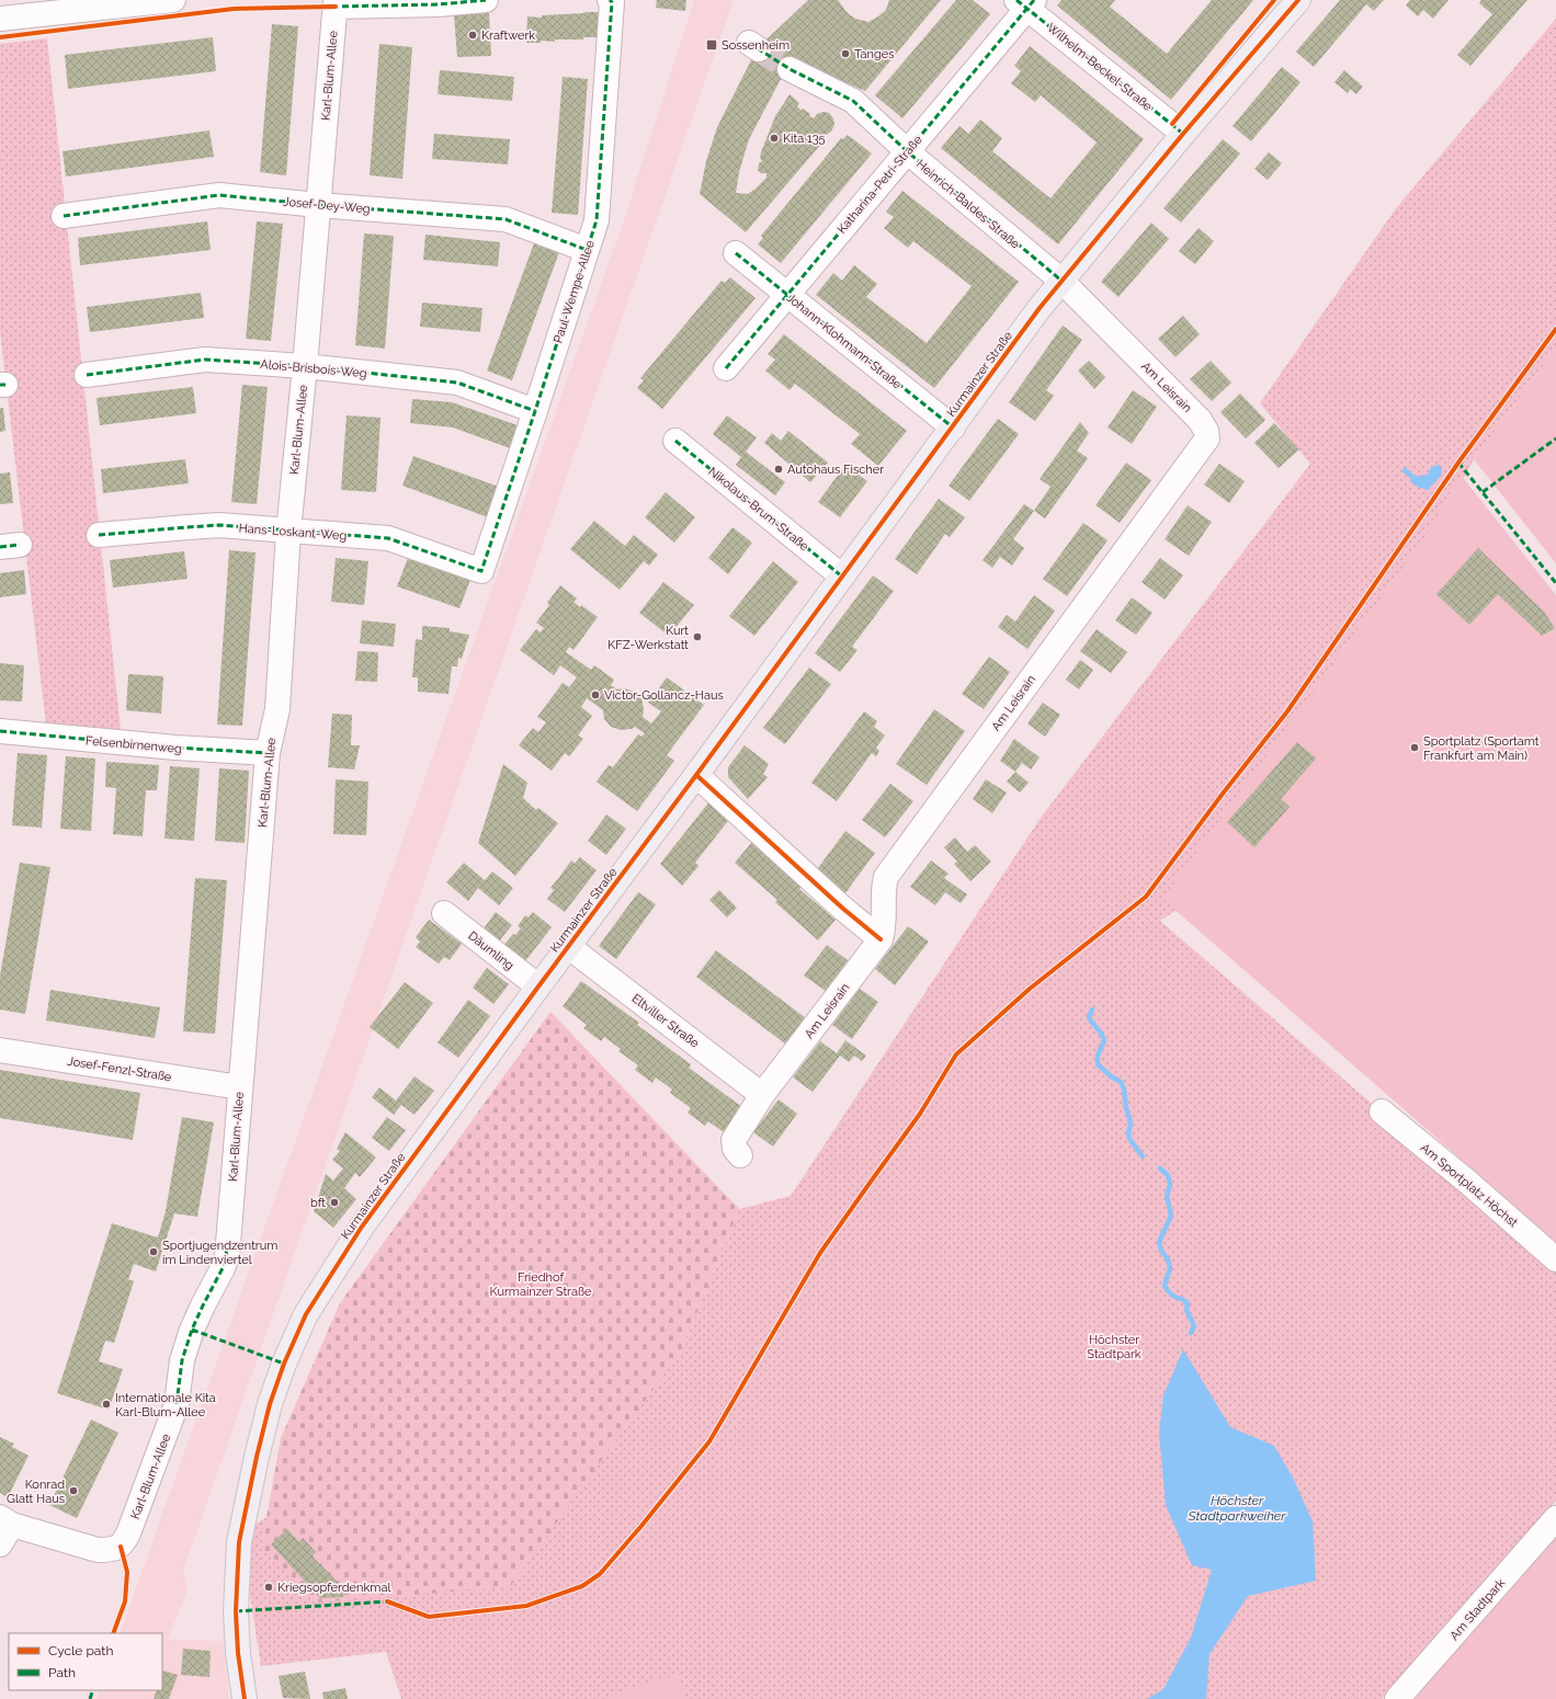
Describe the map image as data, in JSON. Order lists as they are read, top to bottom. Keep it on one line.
{"streets":{"main road":["Kurmainzer Straße"],"street":["Wilhelm-Beckel-Straße","Karl-Blum-Allee","Katharina-Petri-Straße","Heinrich-Baldes-Straße","Josef-Dey-Weg","Paul-Wempe-Allee","Johann-Klohmann-Straße","Alois-Brisbois-Weg","Am Leisrain","Nikolaus-Brum-Straße","Hans-Loskant-Weg","Felsenbirnenweg","Däumling","Eltviller Straße","Josef-Fenzl-Straße","Am Sportplatz Höchst","Am Stadtpark"]},"crossings":[["Wilhelm-Beckel-Straße","Katharina-Petri-Straße"],["Wilhelm-Beckel-Straße","Kurmainzer Straße"],["Karl-Blum-Allee","Josef-Dey-Weg"],["Karl-Blum-Allee","Alois-Brisbois-Weg"],["Karl-Blum-Allee","Hans-Loskant-Weg"],["Karl-Blum-Allee","Felsenbirnenweg"],["Karl-Blum-Allee","Josef-Fenzl-Straße"],["Katharina-Petri-Straße","Heinrich-Baldes-Straße"],["Katharina-Petri-Straße","Johann-Klohmann-Straße"],["Heinrich-Baldes-Straße","Kurmainzer Straße"],["Heinrich-Baldes-Straße","Am Leisrain"],["Josef-Dey-Weg","Paul-Wempe-Allee"],["Paul-Wempe-Allee","Alois-Brisbois-Weg"],["Paul-Wempe-Allee","Hans-Loskant-Weg"],["Johann-Klohmann-Straße","Kurmainzer Straße"],["Kurmainzer Straße","Am Leisrain"],["Kurmainzer Straße","Nikolaus-Brum-Straße"],["Kurmainzer Straße","Däumling"],["Kurmainzer Straße","Eltviller Straße"],["Am Leisrain","Eltviller Straße"]],"water":["Höchster Stadtparkweiher"],"parks":["Friedhof Kurmainzer Straße","Höchster Stadtpark"],"places":{"other":["Kraftwerk","Tanges","Kita 135","Autohaus Fischer","Kurt KFZ-Werkstatt","Victor-Gollancz-Haus","Sportplatz (Sportamt Frankfurt am Main)","bft","Sportjugendzentrum im Lindenviertel","Internationale Kita Karl-Blum-Allee","Konrad Glatt Haus","Kriegsopferdenkmal"],"transit":["Sossenheim"]},"legend":["Cycle path","Path"]}
